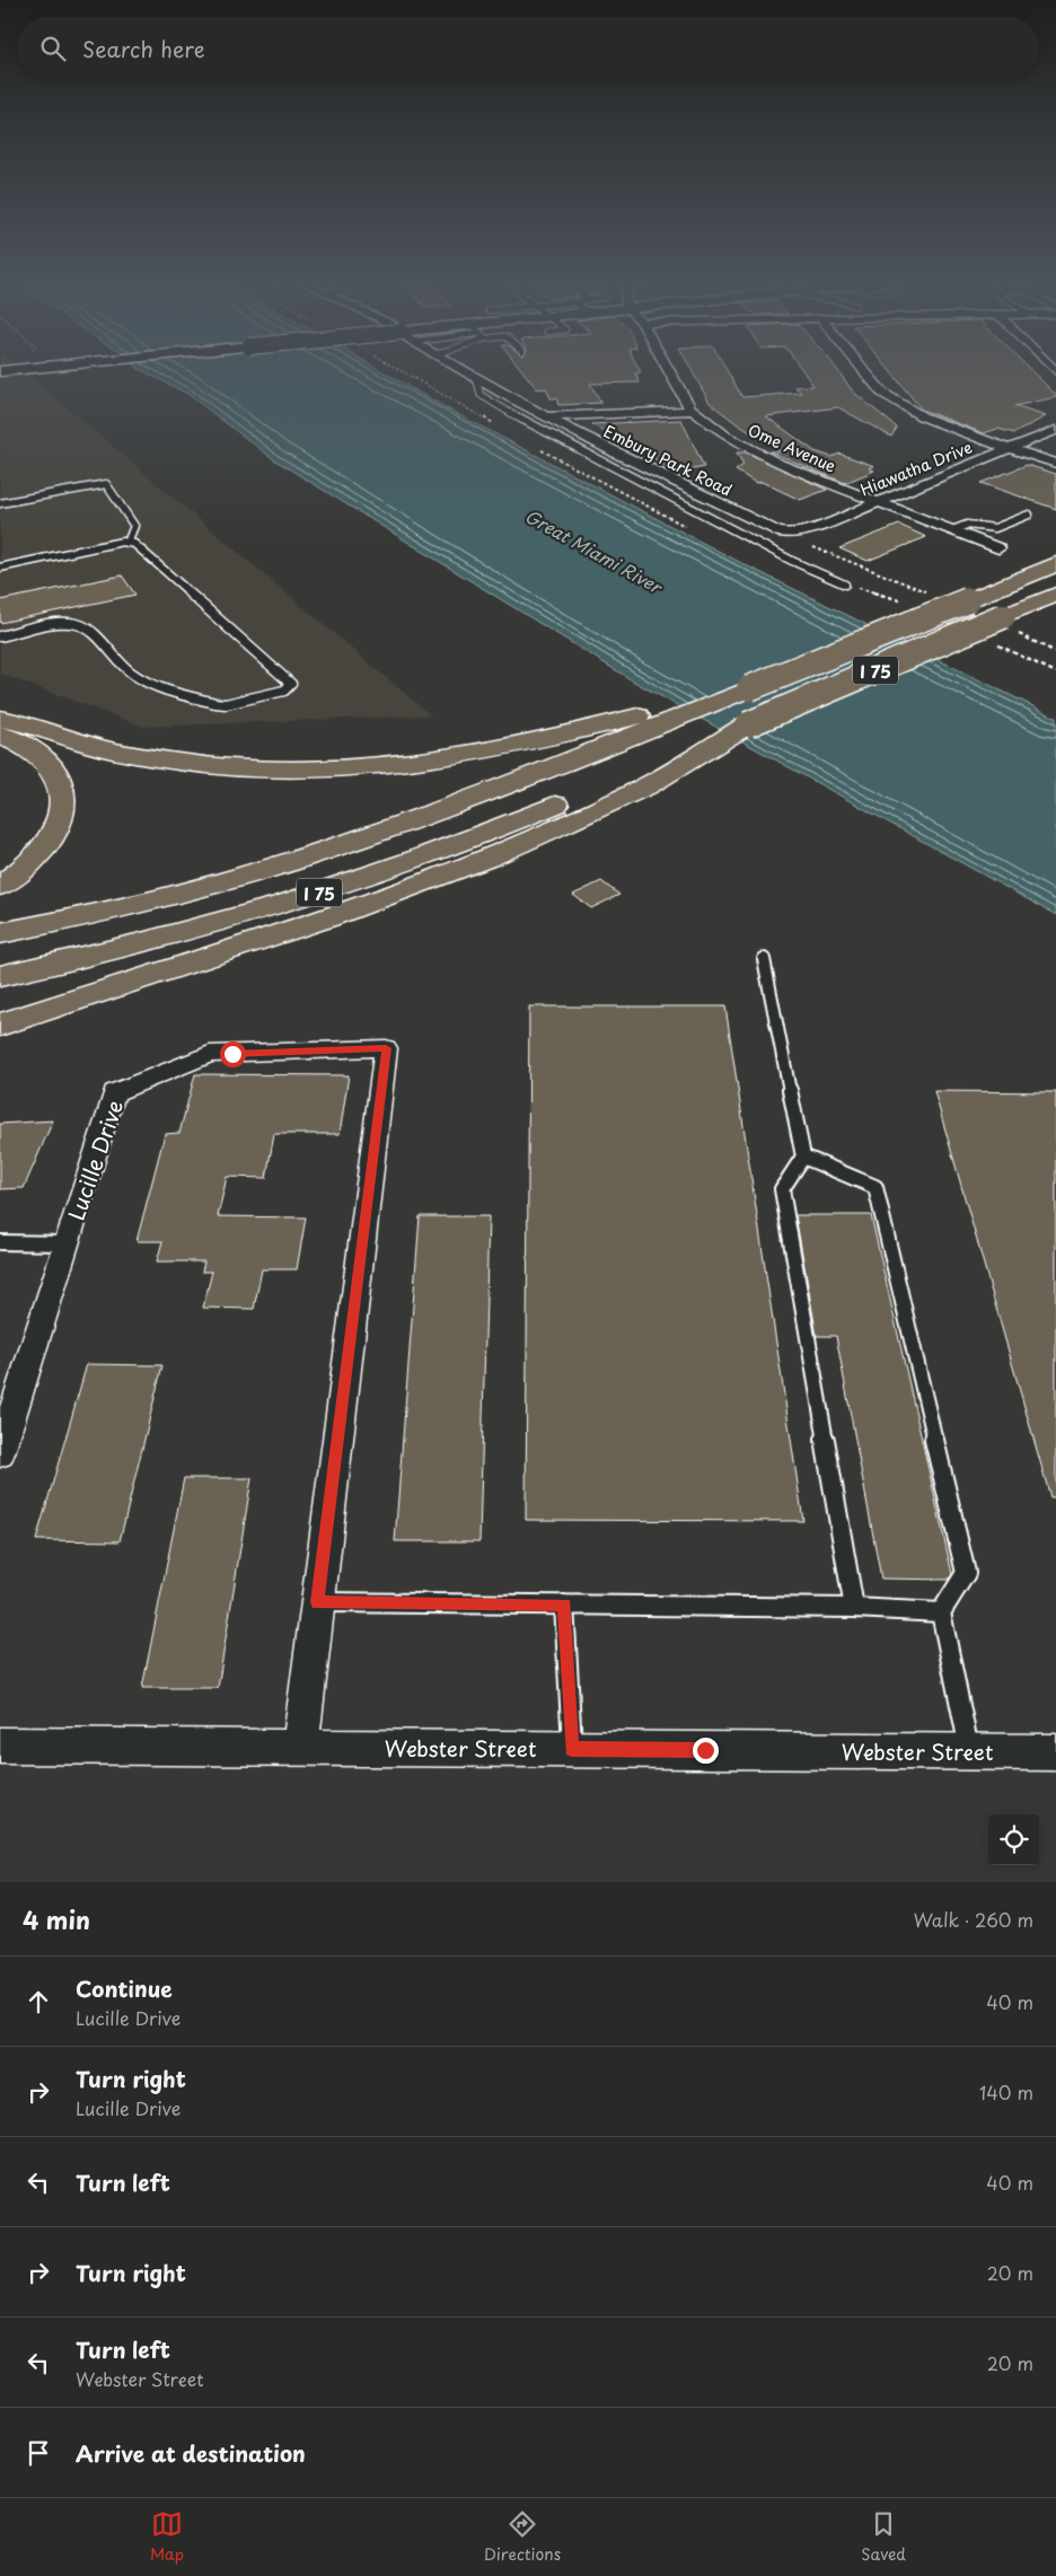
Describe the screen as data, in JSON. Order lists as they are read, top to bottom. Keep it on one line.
{"streets":{"highway":["I 75"],"street":["Ome Avenue","Embury Park Road","Hiawatha Drive","Lucille Drive","Webster Street"]},"crossings":[["Ome Avenue","Hiawatha Drive"],["Embury Park Road","Hiawatha Drive"],["Lucille Drive","Webster Street"]],"water":["Great Miami River"],"page":{"search":"Search here","heading":["4 min","Walk · 260 m"],"list":[["Continue","Lucille Drive","40 m"],["Turn right","Lucille Drive","140 m"],["Turn left","40 m"],["Turn right","20 m"],["Turn left","Webster Street","20 m"],"Arrive at destination"],"nav":["Map","Directions","Saved"]}}
